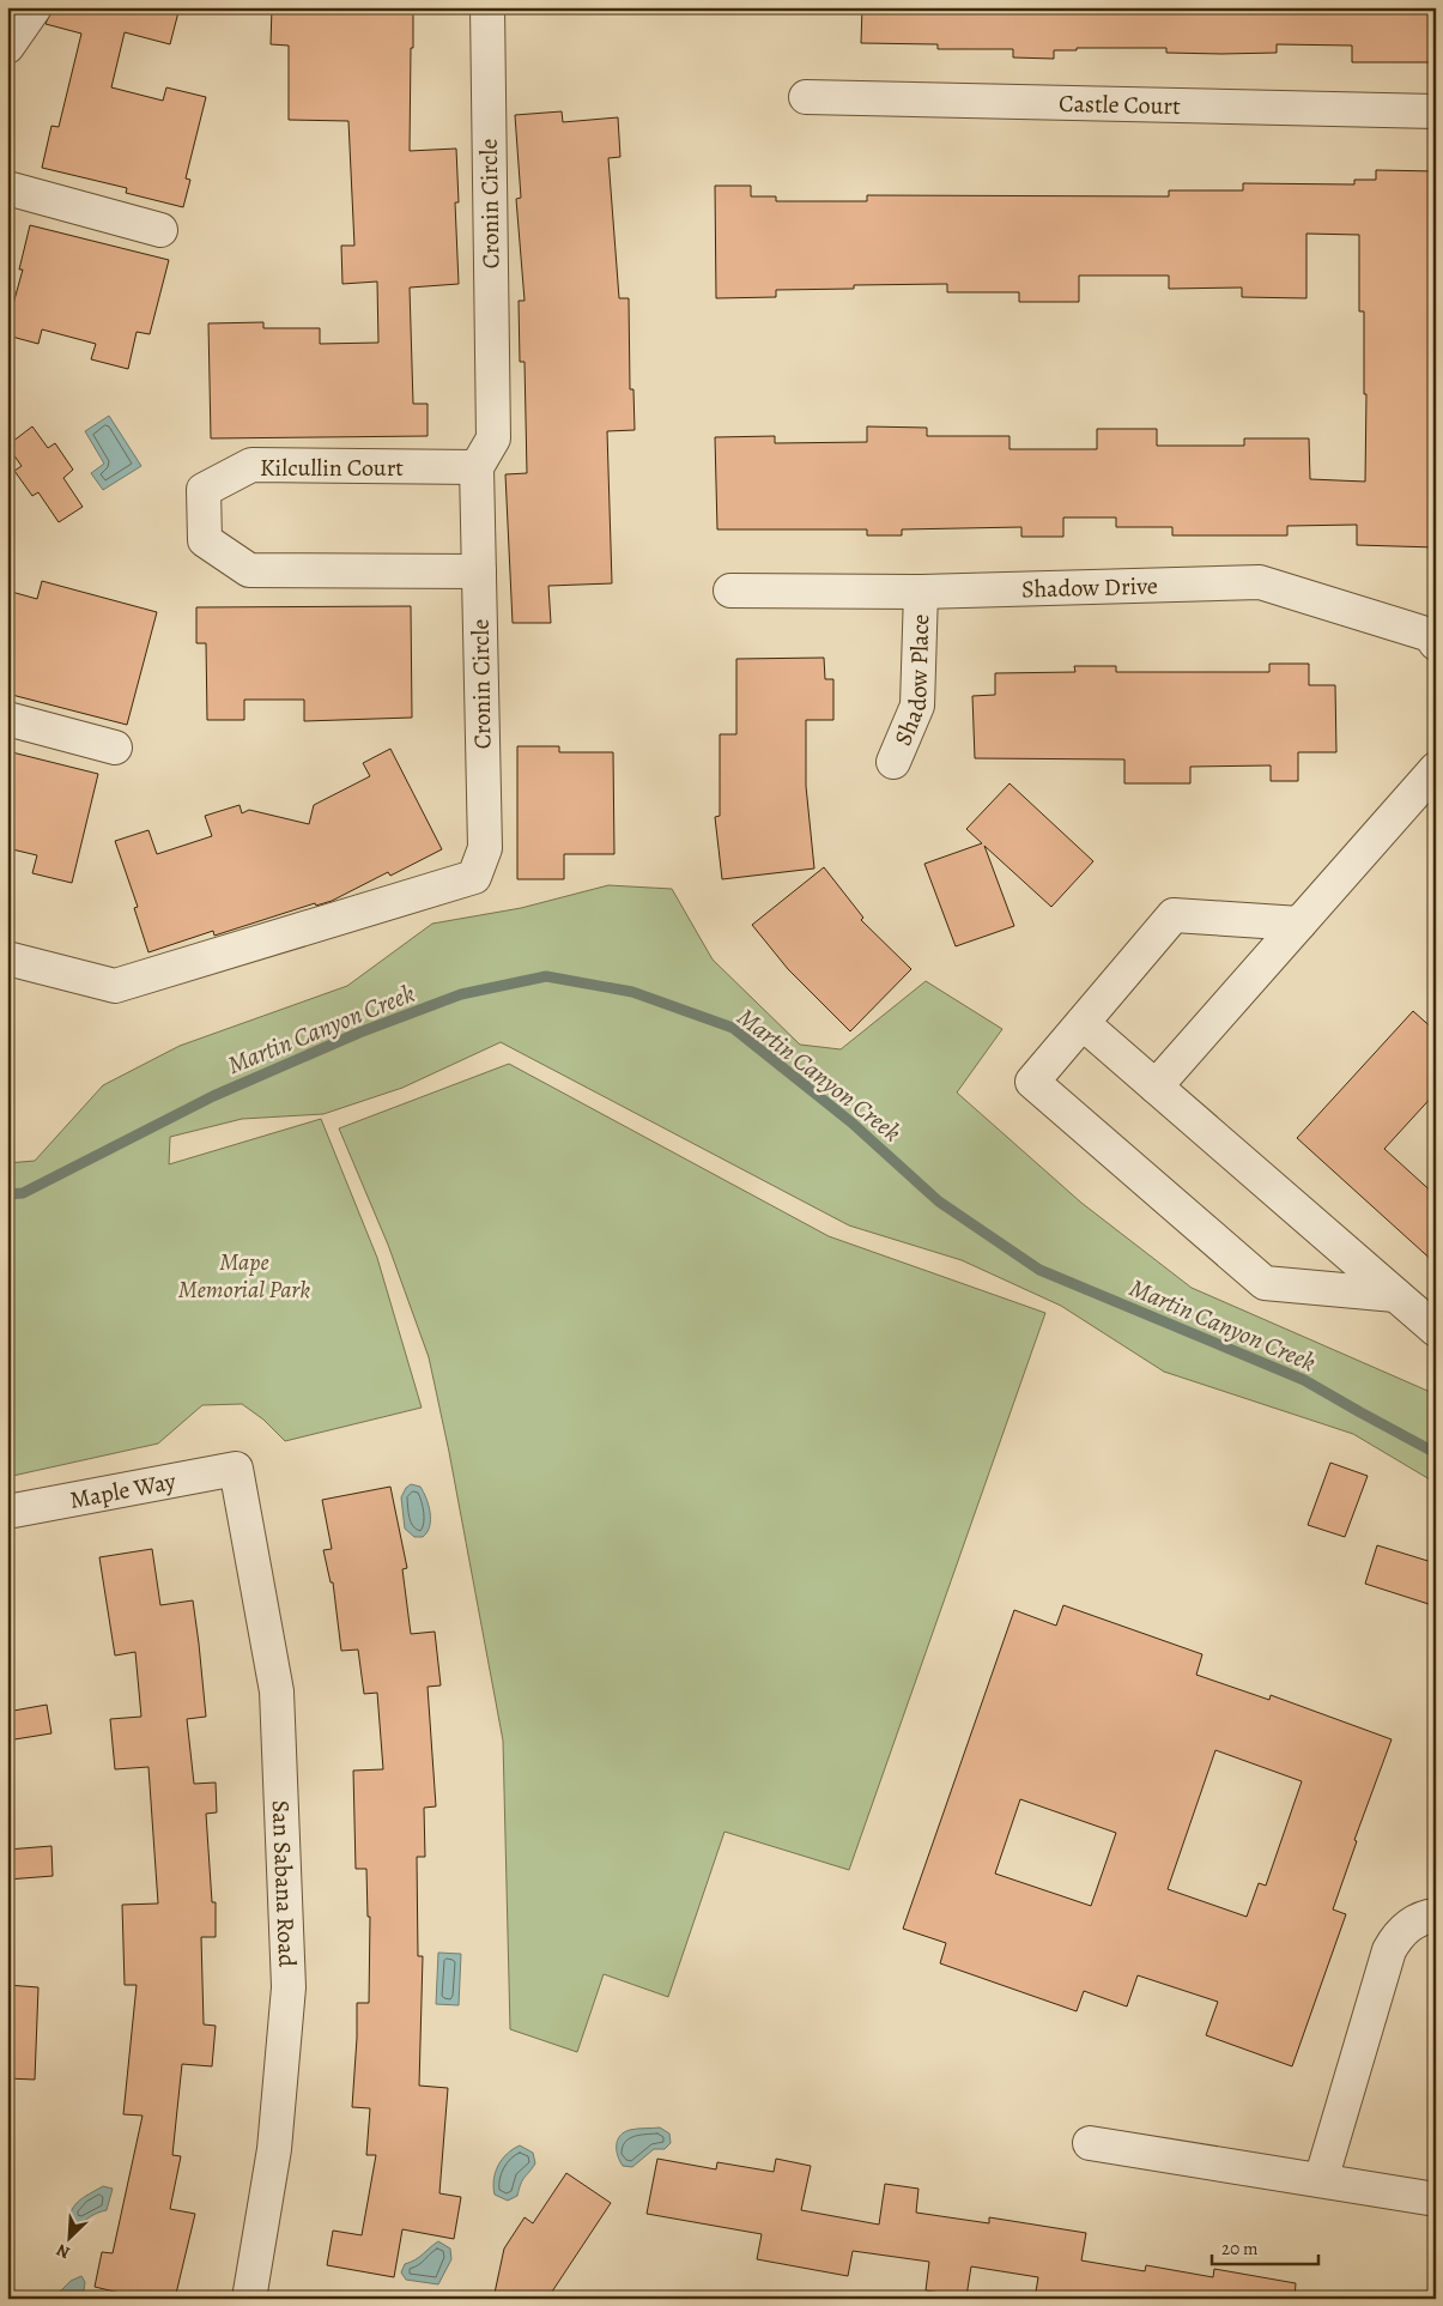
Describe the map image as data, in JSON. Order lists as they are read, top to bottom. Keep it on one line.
{"streets":{"street":["Castle Court","Cronin Circle","Kilcullin Court","Shadow Drive","Shadow Place","Maple Way","San Sabana Road"]},"crossings":[["Cronin Circle","Kilcullin Court"],["Shadow Drive","Shadow Place"],["Maple Way","San Sabana Road"]],"water":["Martin Canyon Creek"],"parks":["Mape Memorial Park"],"scale_bar":"20 m","north":"bottom left"}
